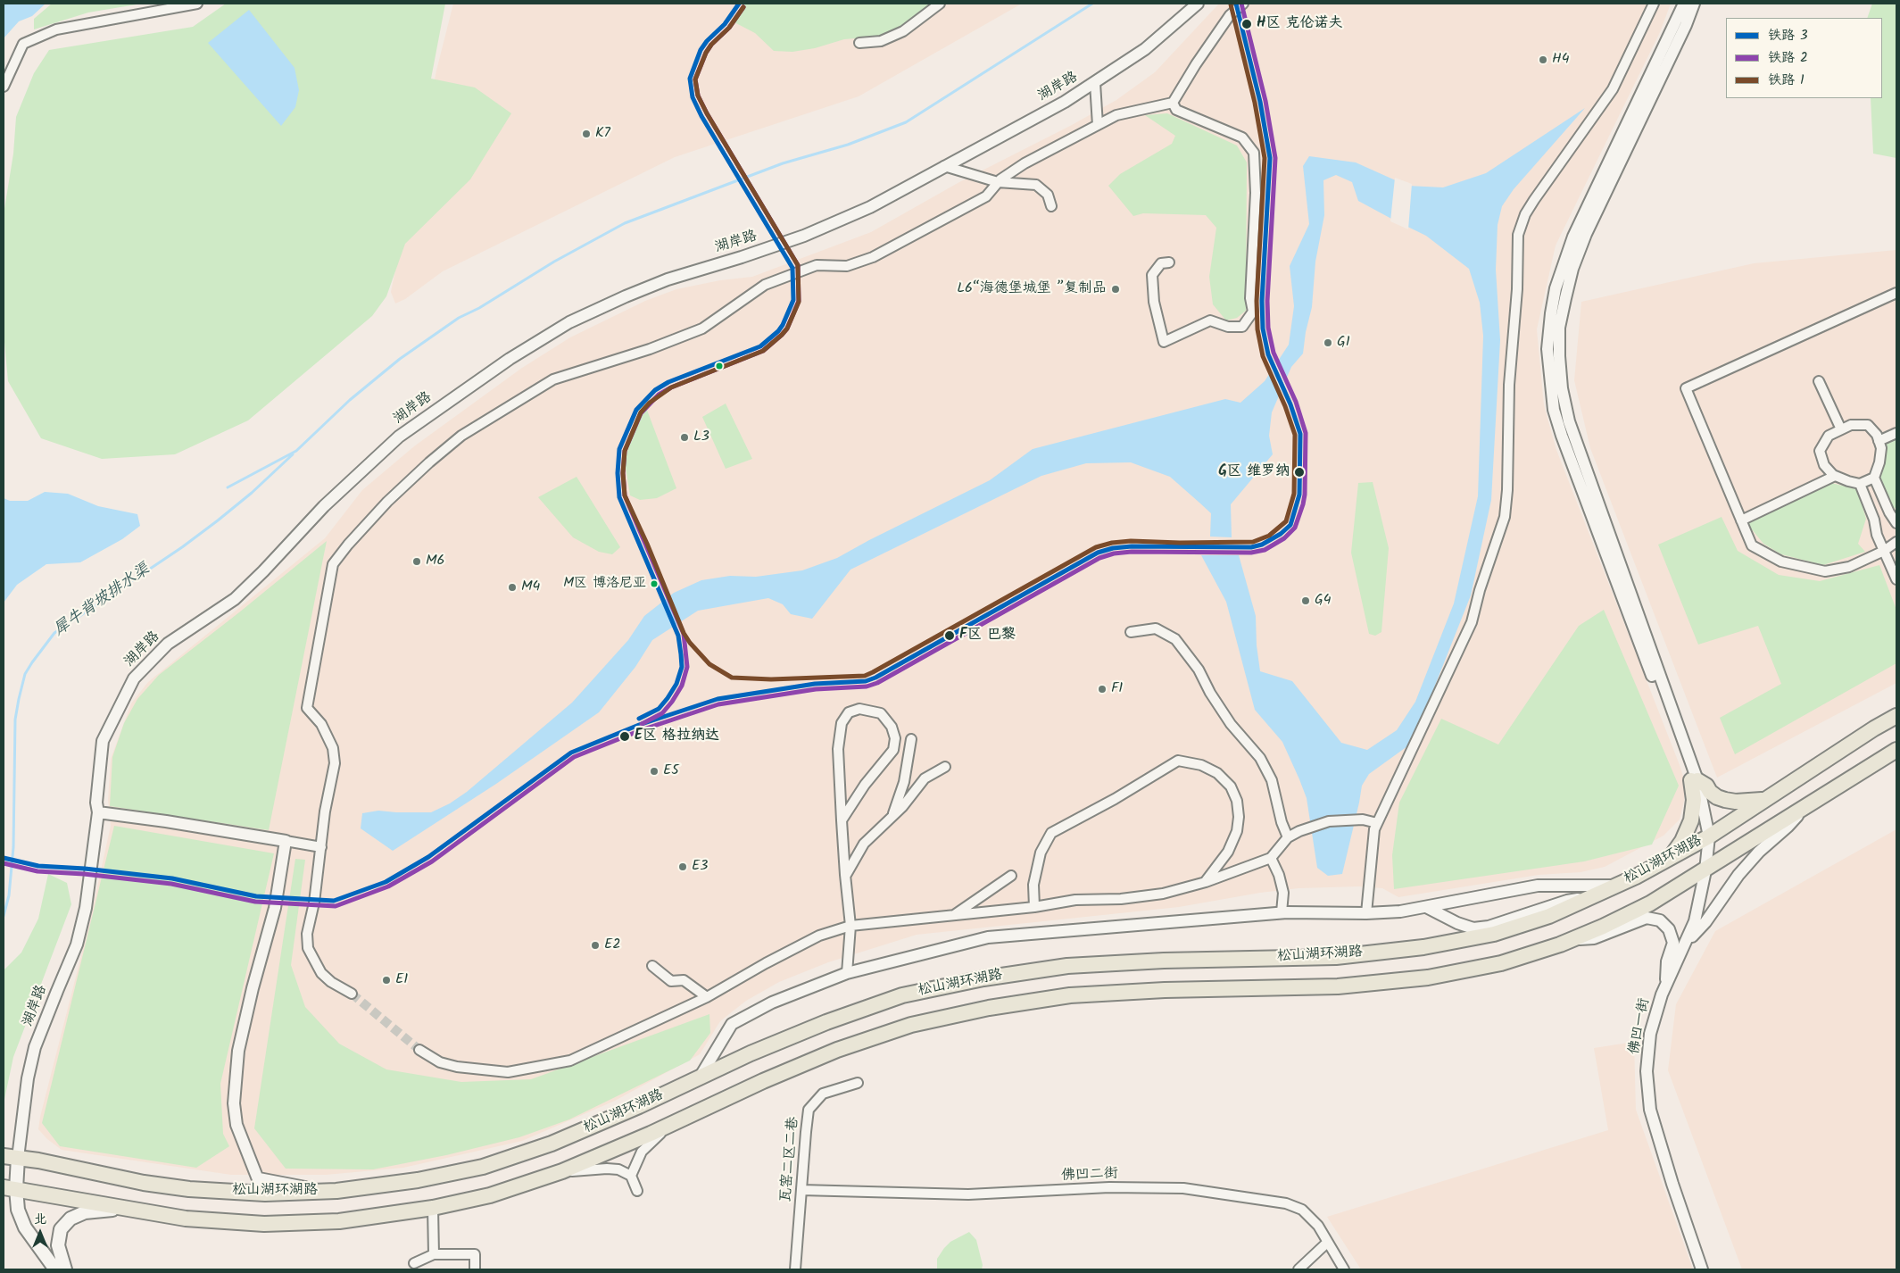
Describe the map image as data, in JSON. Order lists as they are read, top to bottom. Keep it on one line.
{"streets":{"main road":["松山湖环湖路"],"street":["湖岸路","佛凹一街","瓦窑二区二巷","佛凹二街"]},"crossings":[["湖岸路","松山湖环湖路"],["松山湖环湖路","佛凹一街"],["瓦窑二区二巷","佛凹二街"]],"water":["犀牛背坡排水渠"],"places":["H区 克伦诺夫","H4","K7","L6“海德堡城堡 ”复制品","G1","L3","G区 维罗纳","M6","M区 博洛尼亚","M4","G4","F区 巴黎","F1","E区 格拉纳达","E5","E3","E2","E1"],"lines":["rail line 3","rail line 2","rail line 1"],"legend":["铁路 3","铁路 2","铁路 1"],"north":"top"}
